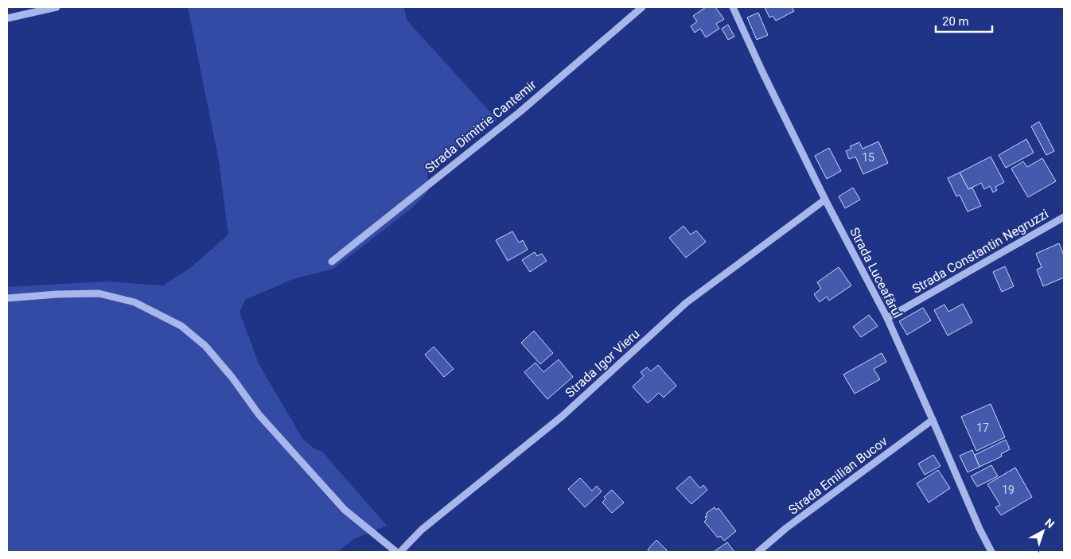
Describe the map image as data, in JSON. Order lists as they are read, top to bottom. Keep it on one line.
{"streets":{"street":["Strada Dimitrie Cantemir","Strada Constantin Negruzzi","Strada Luceafărul","Strada Igor Vieru","Strada Emilian Bucov"]},"crossings":[["Strada Constantin Negruzzi","Strada Luceafărul"],["Strada Luceafărul","Strada Igor Vieru"],["Strada Luceafărul","Strada Emilian Bucov"]],"house_numbers":["15","17","19"],"scale_bar":"20 m","north":"top right"}
